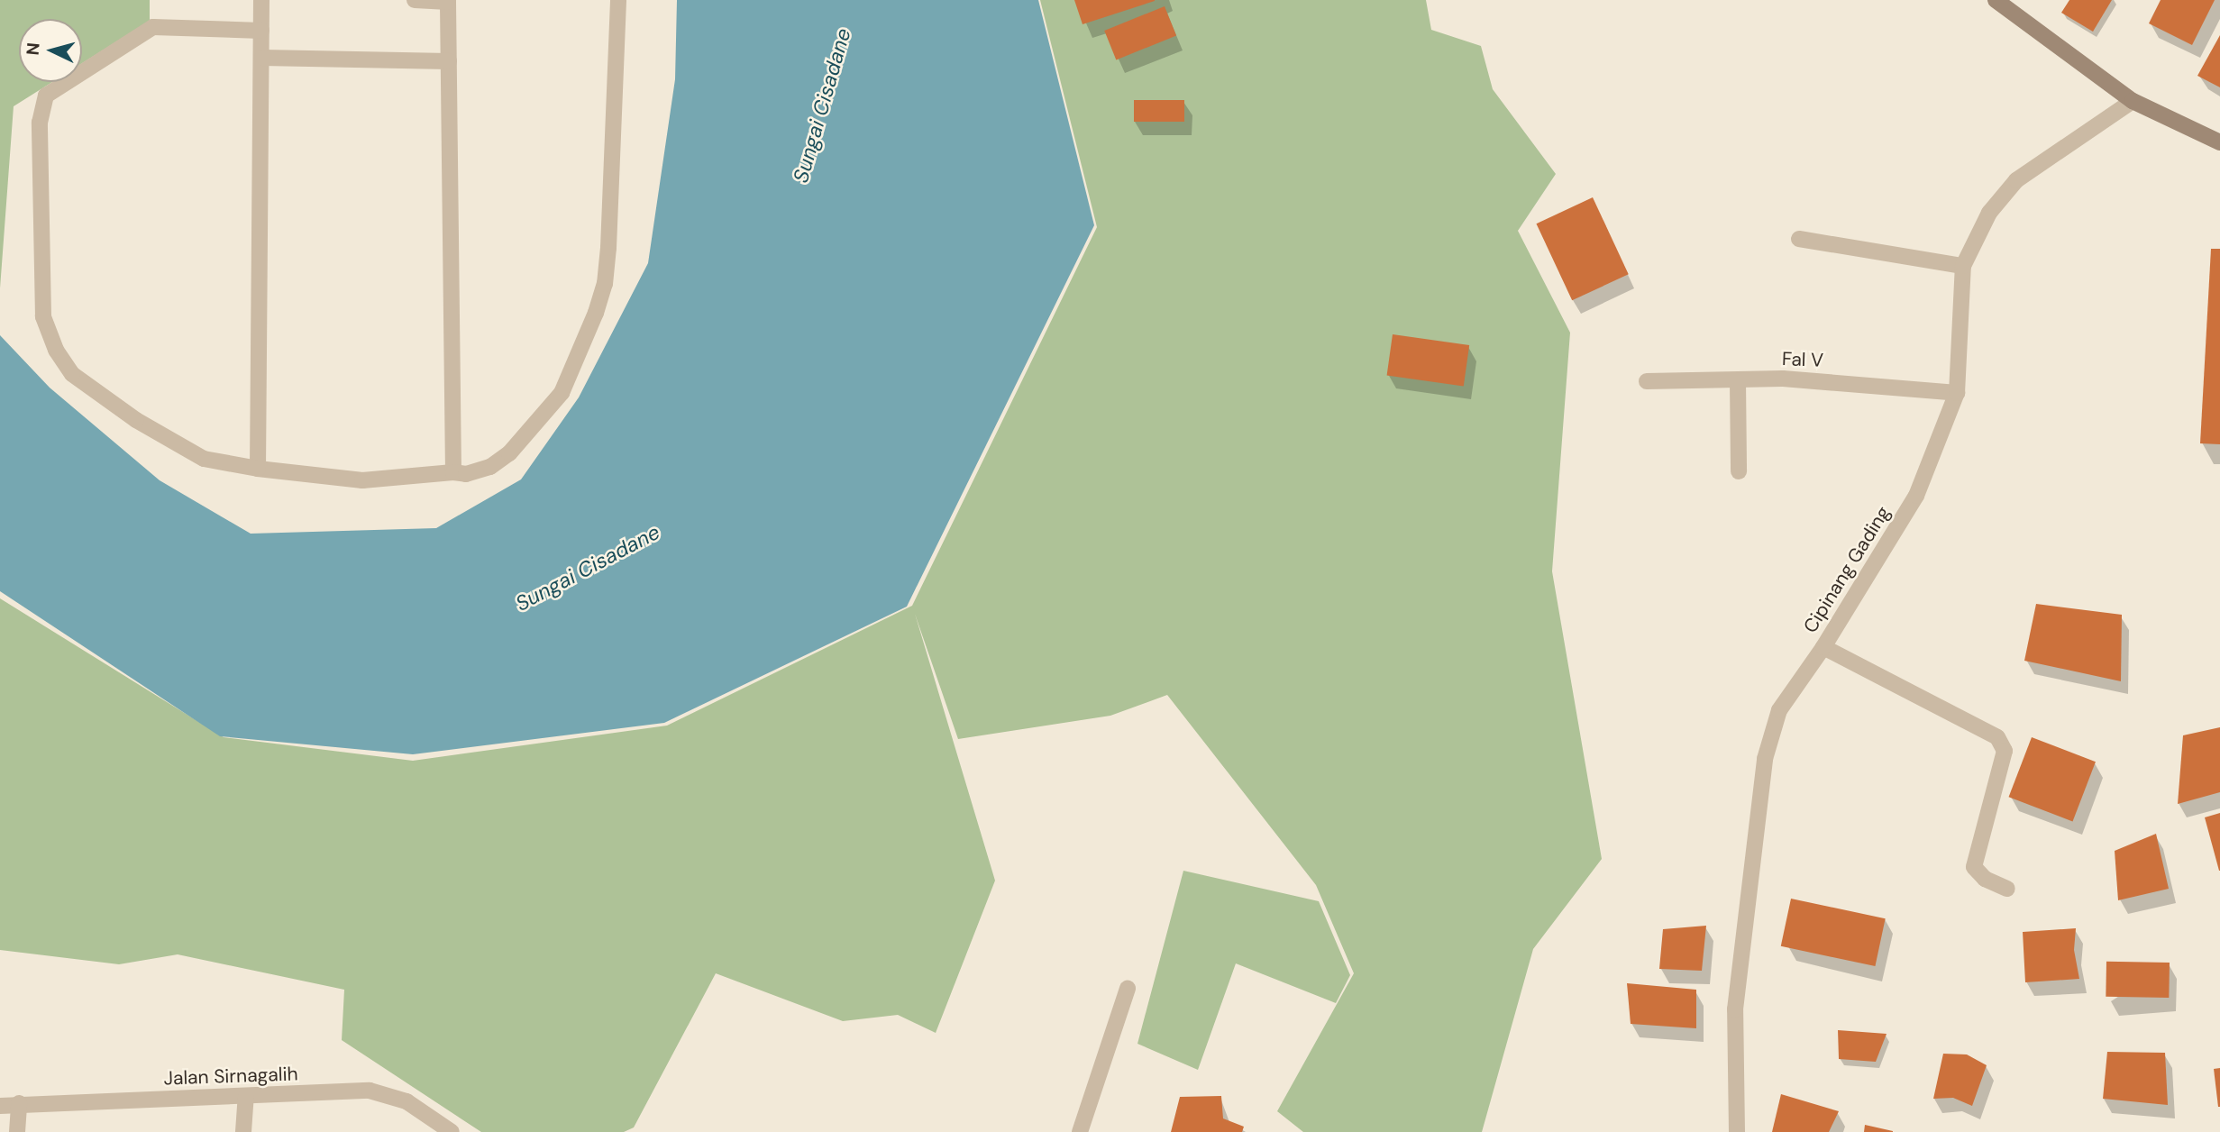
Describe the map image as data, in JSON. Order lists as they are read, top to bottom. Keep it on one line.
{"streets":{"street":["Fal V","Cipinang Gading","Jalan Sirnagalih"]},"crossings":[["Fal V","Cipinang Gading"]],"water":["Sungai Cisadane"],"north":"left"}
